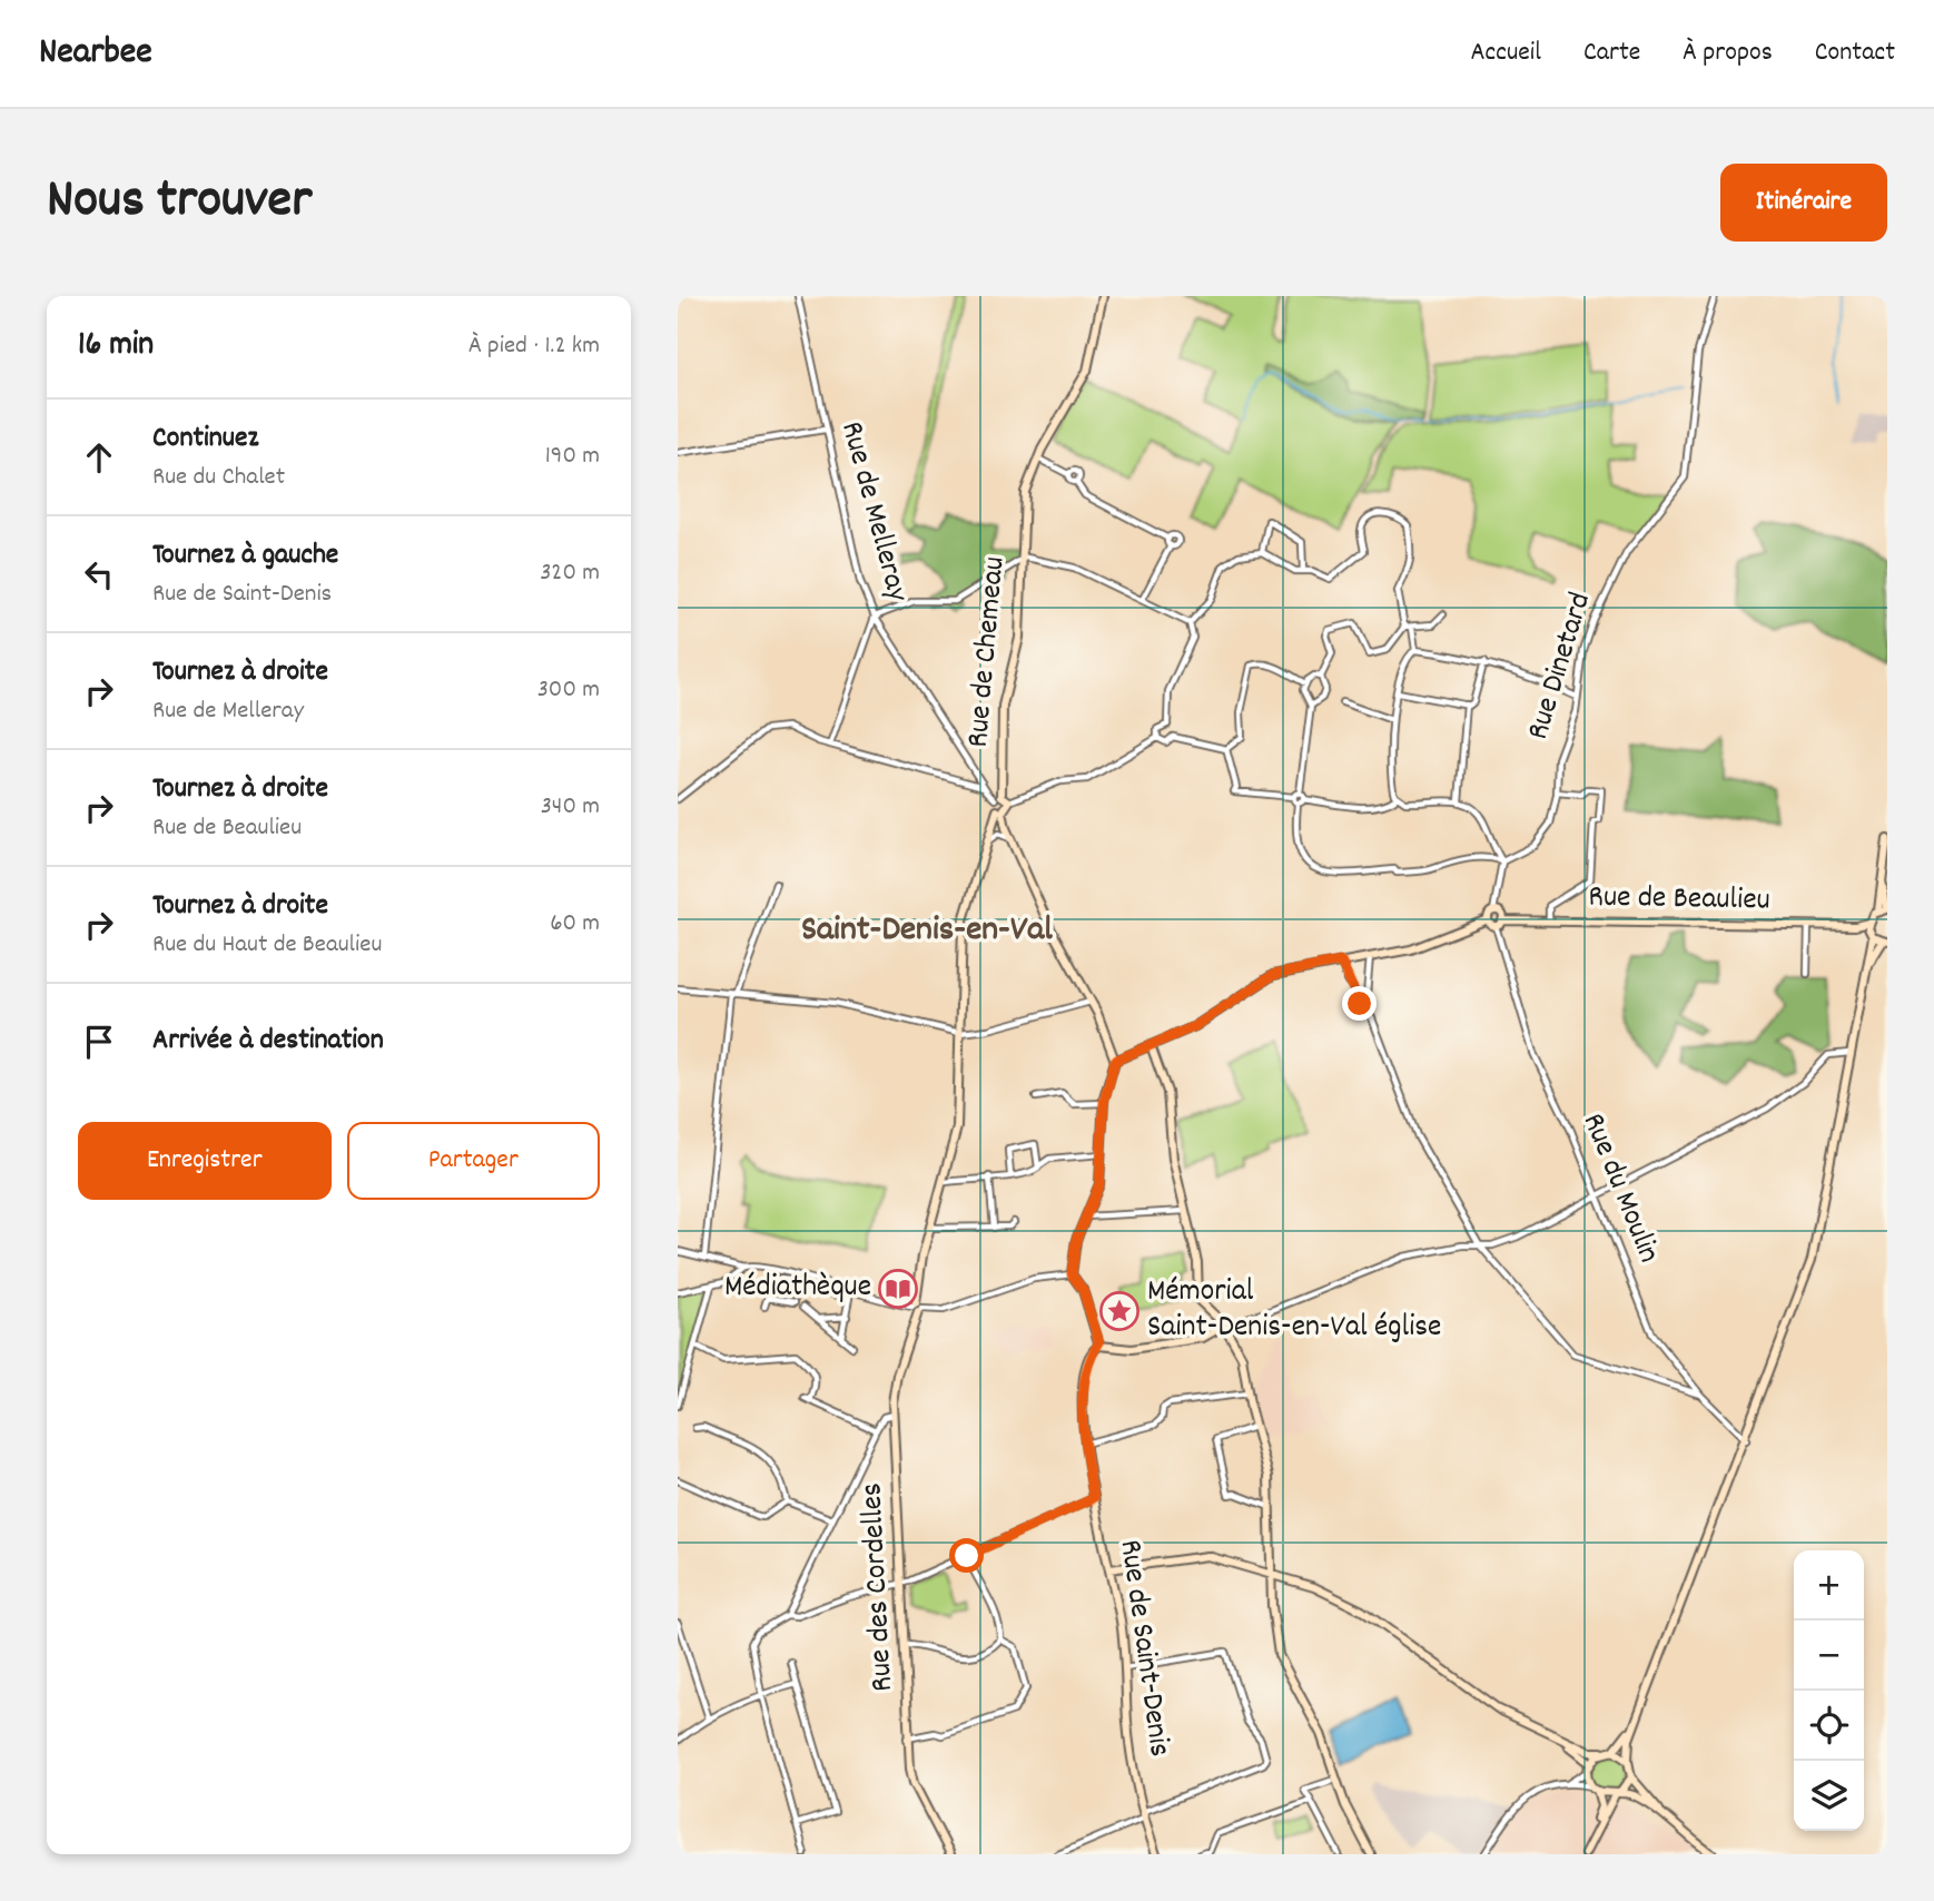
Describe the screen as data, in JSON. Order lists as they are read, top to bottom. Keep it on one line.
{"streets":{"street":["Rue de Melleray","Rue de Chemeau","Rue Dinetard","Rue de Beaulieu","Rue du Moulin","Rue des Cordelles","Rue de Saint-Denis"]},"crossings":[["Rue de Melleray","Rue de Chemeau"],["Rue de Chemeau","Rue des Cordelles"]],"districts":["Saint-Denis-en-Val"],"places":{"library":["Médiathèque"],"place":["Mémorial Saint-Denis-en-Val église"]},"page":{"header":"Nearbee","nav":["Accueil","Carte","À propos","Contact"],"title":"Nous trouver","buttons":["Itinéraire",["Enregistrer","Partager"]],"heading":["16 min","À pied · 1.2 km"],"list":[["Continuez","Rue du Chalet","190 m"],["Tournez à gauche","Rue de Saint-Denis","320 m"],["Tournez à droite","Rue de Melleray","300 m"],["Tournez à droite","Rue de Beaulieu","340 m"],["Tournez à droite","Rue du Haut de Beaulieu","60 m"],"Arrivée à destination"],"map_buttons":["+","−"]}}
